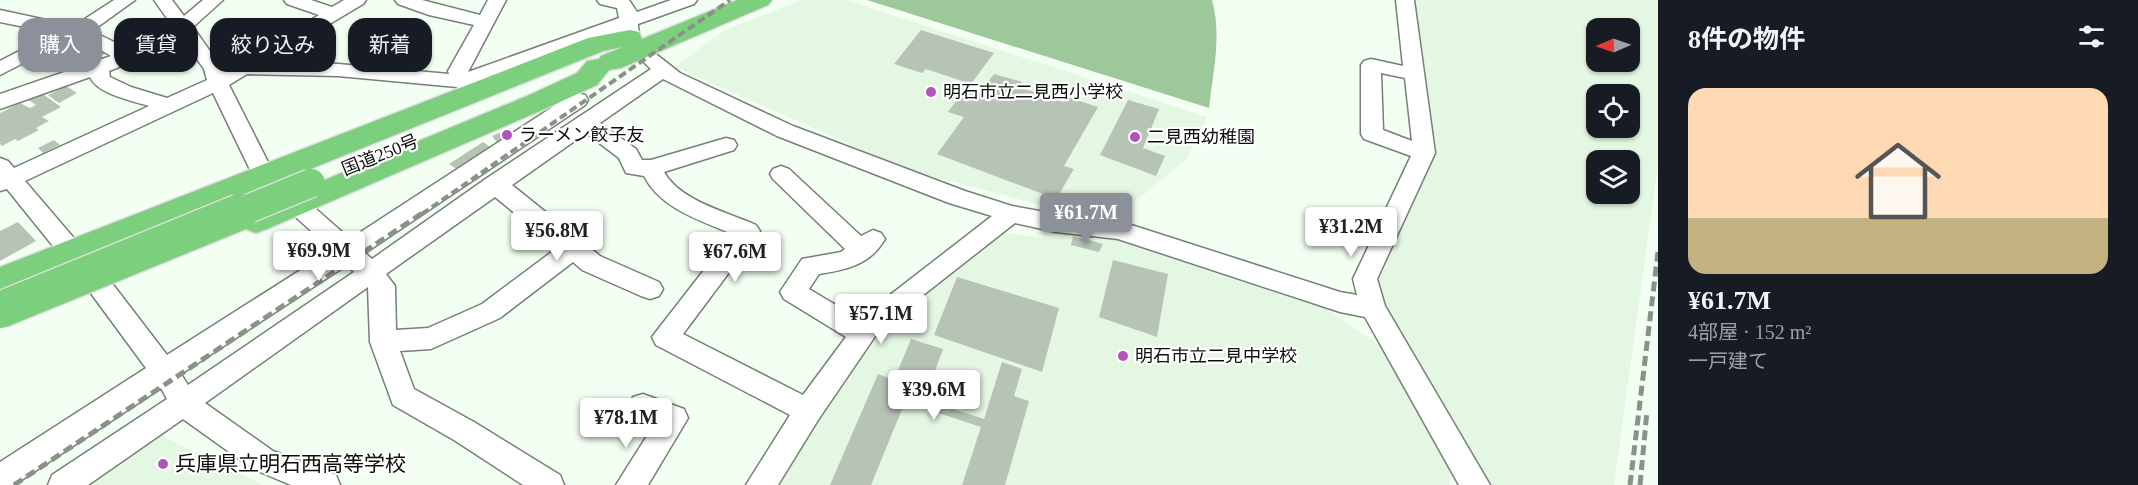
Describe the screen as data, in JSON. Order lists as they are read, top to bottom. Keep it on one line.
{"streets":{"highway":["国道250号"]},"places":["明石市立二見西小学校","ラーメン餃子友","二見西幼稚園","明石市立二見中学校","兵庫県立明石西高等学校"],"north":"left","page":{"heading":"8件の物件","chip":["購入","賃貸","絞り込み","新着"],"list":[{"name":"¥61.7M","note":"4部屋 · 152 m² · 一戸建て"}],"price":["¥61.7M","¥31.2M","¥56.8M","¥69.9M","¥67.6M","¥57.1M","¥39.6M","¥78.1M"]}}
